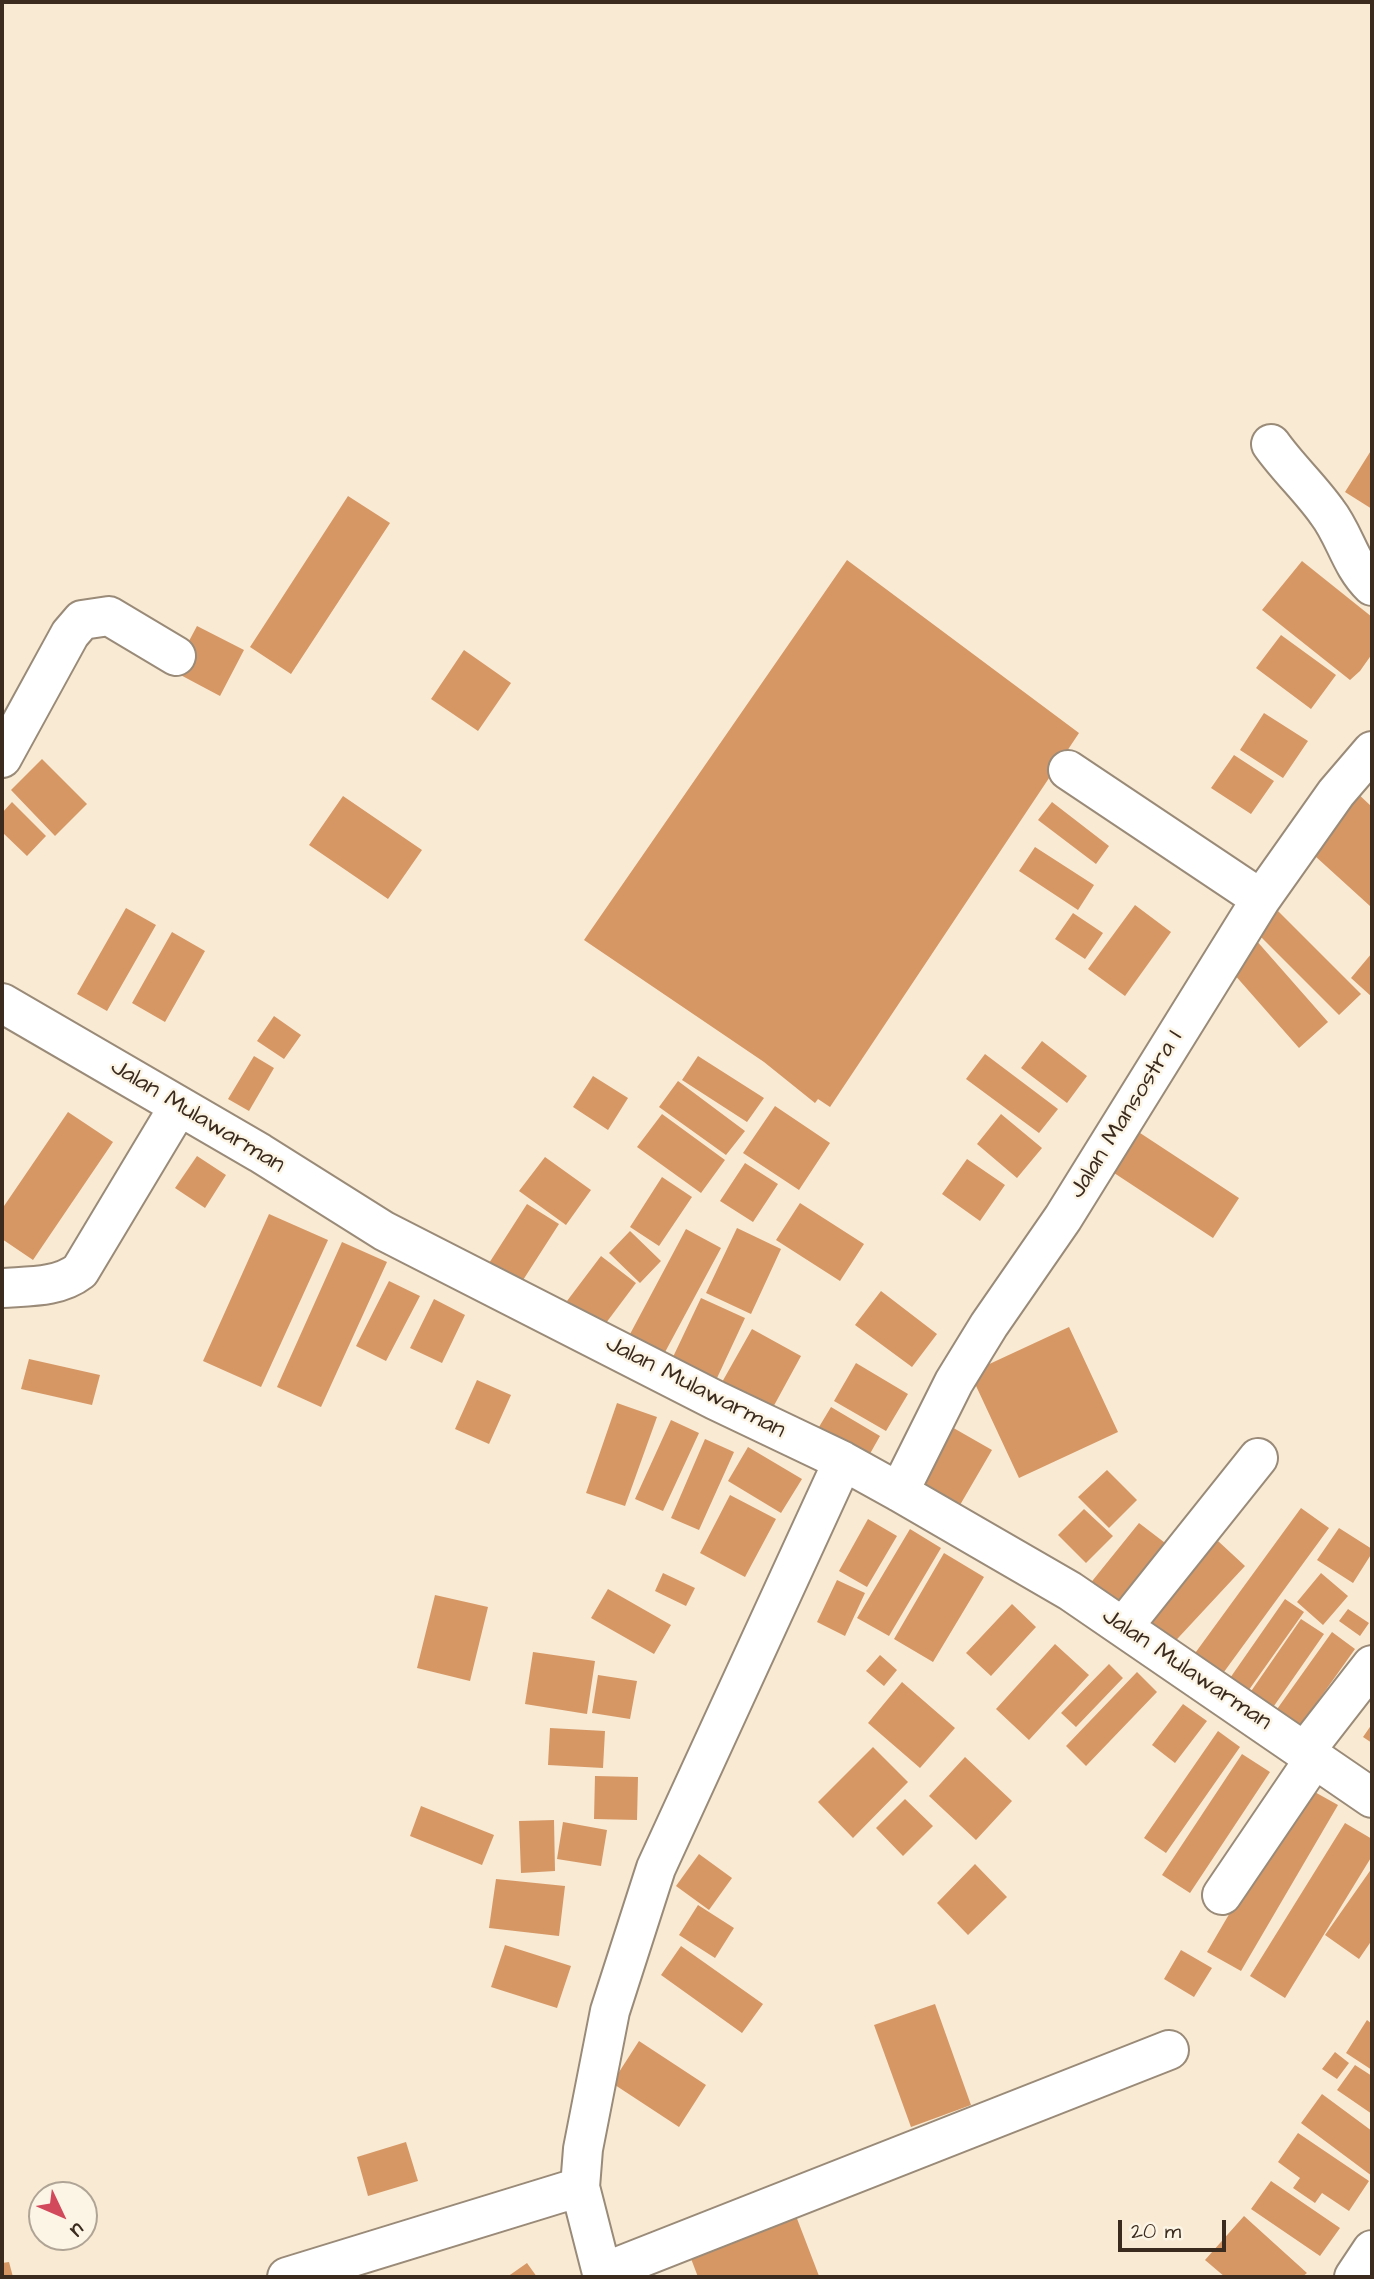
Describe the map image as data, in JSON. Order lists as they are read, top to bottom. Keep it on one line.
{"streets":{"street":["Jalan Mansostra I","Jalan Mulawarman"]},"crossings":[["Jalan Mansostra I","Jalan Mulawarman"]],"scale_bar":"20 m","north":"bottom right"}
